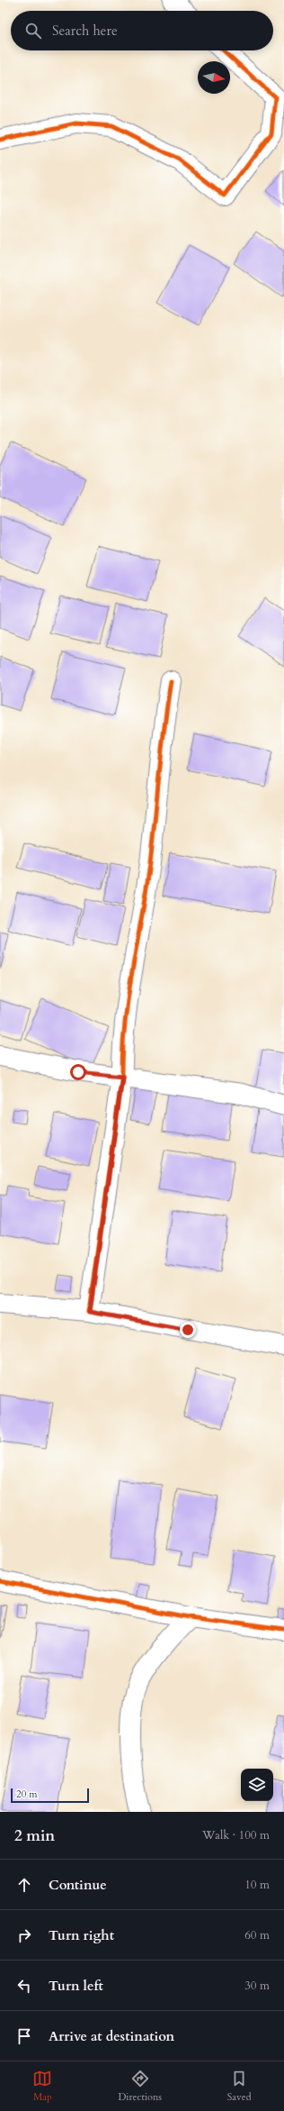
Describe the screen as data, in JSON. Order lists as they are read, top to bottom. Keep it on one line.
{"scale_bar":"20 m","north":"right","page":{"search":"Search here","scale":"20 m","heading":["2 min","Walk · 100 m"],"list":[["Continue","10 m"],["Turn right","60 m"],["Turn left","30 m"],"Arrive at destination"],"nav":["Map","Directions","Saved"]}}
